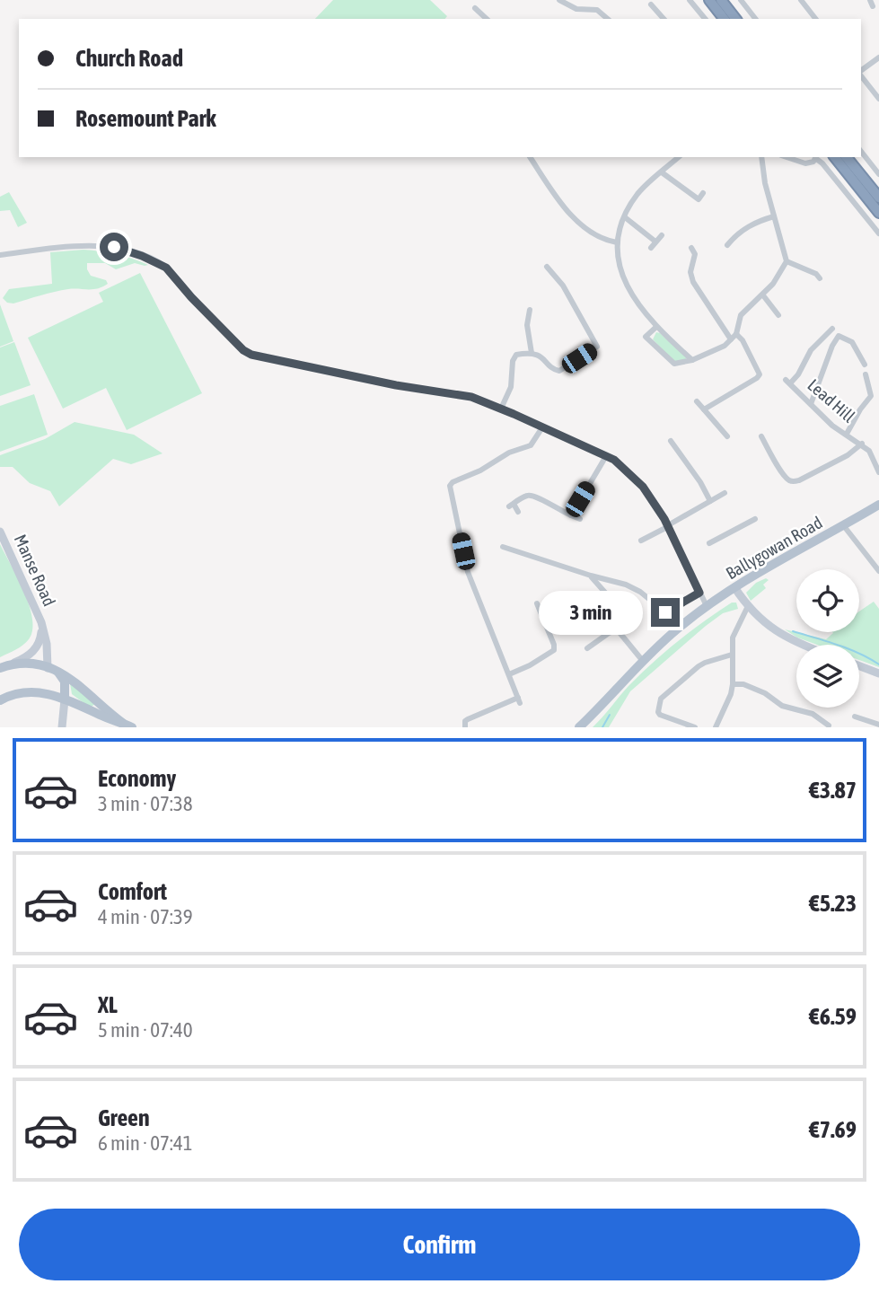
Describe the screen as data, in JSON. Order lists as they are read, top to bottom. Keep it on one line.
{"streets":{"main road":["Ballygowan Road"],"street":["Lead Hill","Manse Road"]},"page":{"banner":["Church Road","Rosemount Park"],"bubble":"3 min","list":[{"name":"Economy","note":"3 min · 07:38","value":"€3.87"},{"name":"Comfort","note":"4 min · 07:39","value":"€5.23"},{"name":"XL","note":"5 min · 07:40","value":"€6.59"},{"name":"Green","note":"6 min · 07:41","value":"€7.69"}],"buttons":"Confirm"}}
